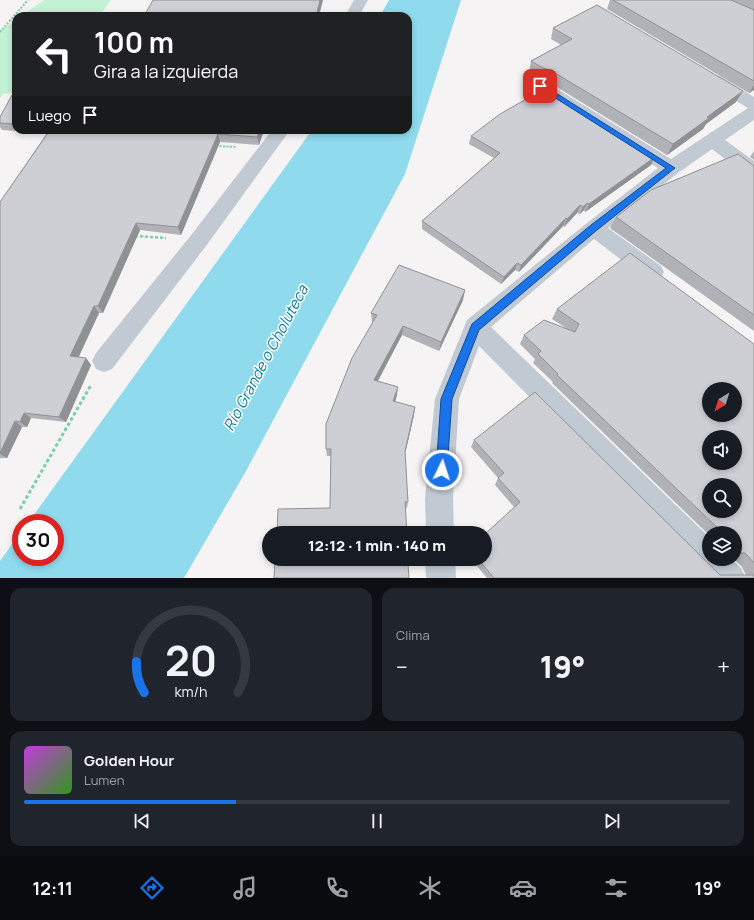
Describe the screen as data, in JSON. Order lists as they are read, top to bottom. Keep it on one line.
{"water":["Río Grande o Choluteca"],"north":"bottom left","page":{"turn":["100 m","Gira a la izquierda"],"then":"Luego","limit":"30","trip":"12:12 · 1 min · 140 m","tile":"Clima","heat":["−","19°","+"],"song":["Golden Hour","Lumen"],"tabs":["12:11","19°"],"gauge":["20","km/h"]}}
